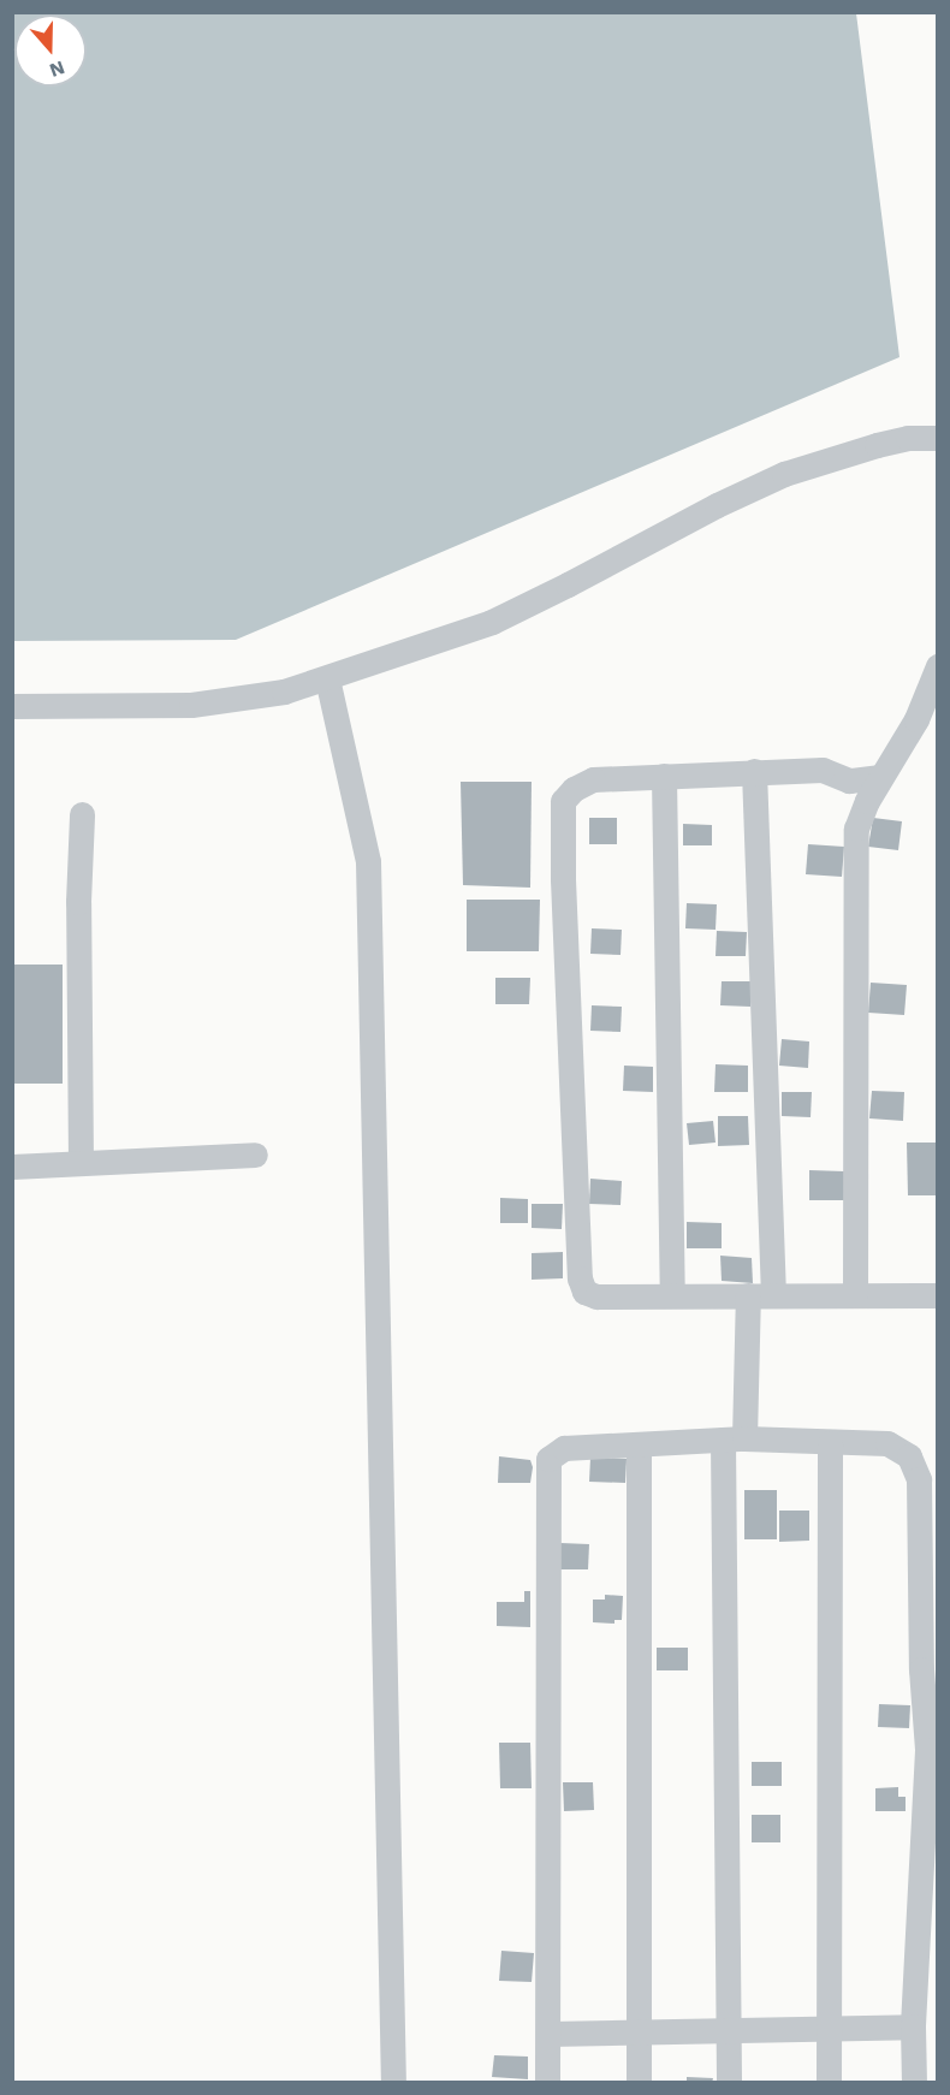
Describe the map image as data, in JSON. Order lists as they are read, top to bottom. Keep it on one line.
{"north":"bottom"}
